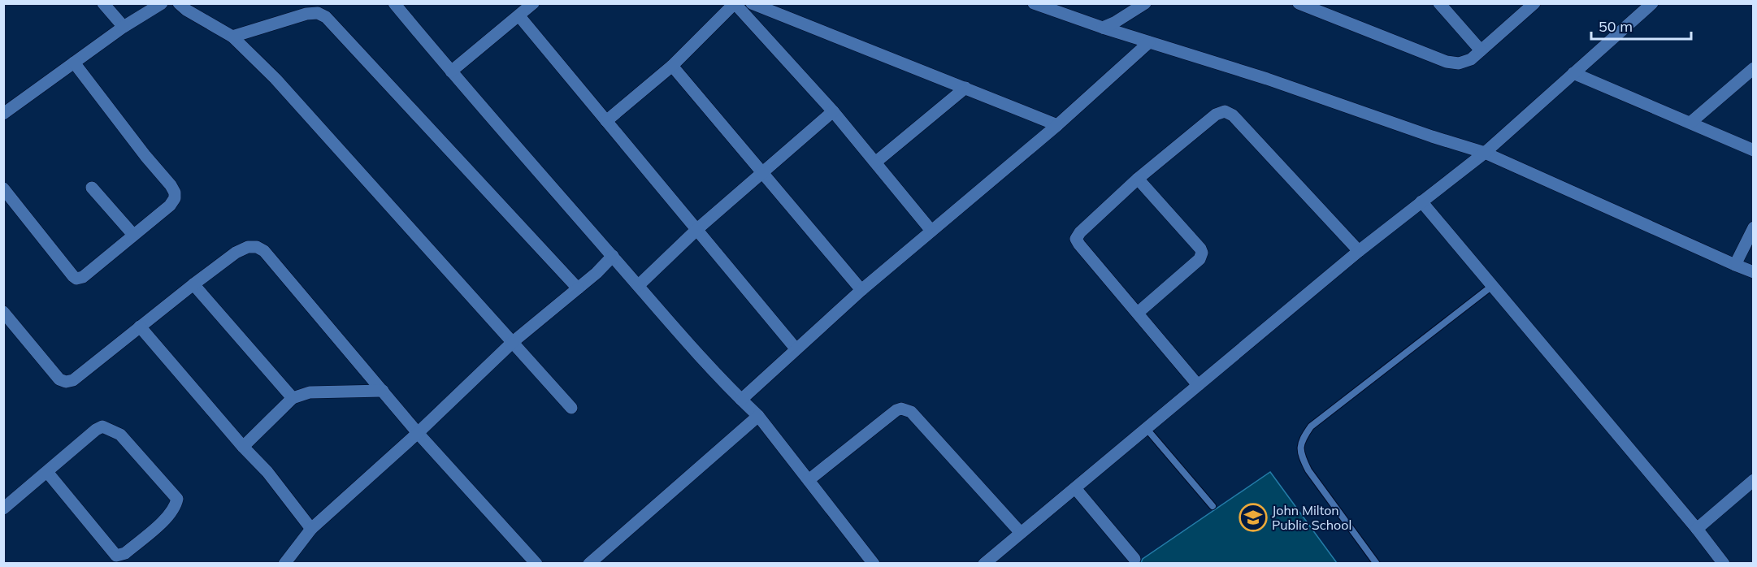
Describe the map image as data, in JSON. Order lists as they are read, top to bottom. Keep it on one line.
{"places":{"school or university":["John Milton Public School"]},"scale_bar":"50 m"}
